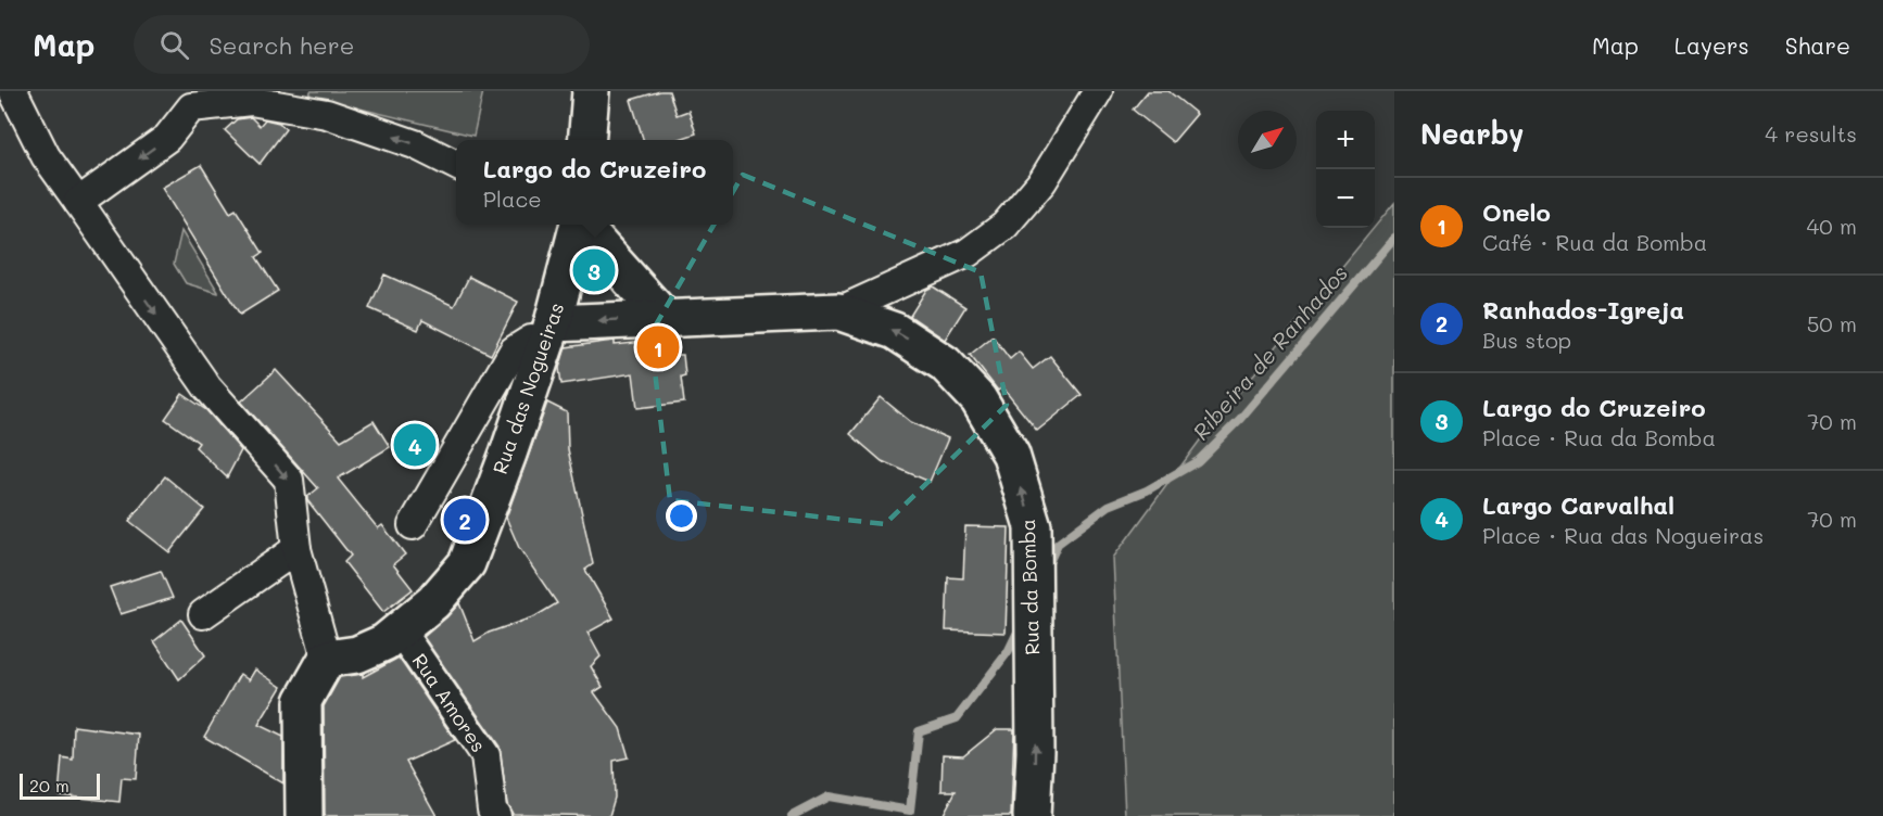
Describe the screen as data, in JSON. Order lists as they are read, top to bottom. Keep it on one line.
{"streets":{"street":["Rua das Nogueiras","Rua da Bomba","Rua Amores"]},"crossings":[["Rua das Nogueiras","Rua da Bomba"],["Rua das Nogueiras","Rua Amores"]],"one_way":["Rua da Bomba"],"water":["Ribeira de Ranhados"],"scale_bar":"20 m","north":"top right","page":{"header":"Map","search":"Search here","nav":["Map","Layers","Share"],"heading":["Nearby","4 results"],"map_buttons":["+","−"],"popup":["Largo do Cruzeiro","Place"],"list":[{"mark":"1","name":"Onelo","note":"Café · Rua da Bomba","value":"40 m"},{"mark":"2","name":"Ranhados-Igreja","note":"Bus stop","value":"50 m"},{"mark":"3","name":"Largo do Cruzeiro","note":"Place · Rua da Bomba","value":"70 m"},{"mark":"4","name":"Largo Carvalhal","note":"Place · Rua das Nogueiras","value":"70 m"}],"pins":["3","1","4","2"],"scale":"20 m"}}
